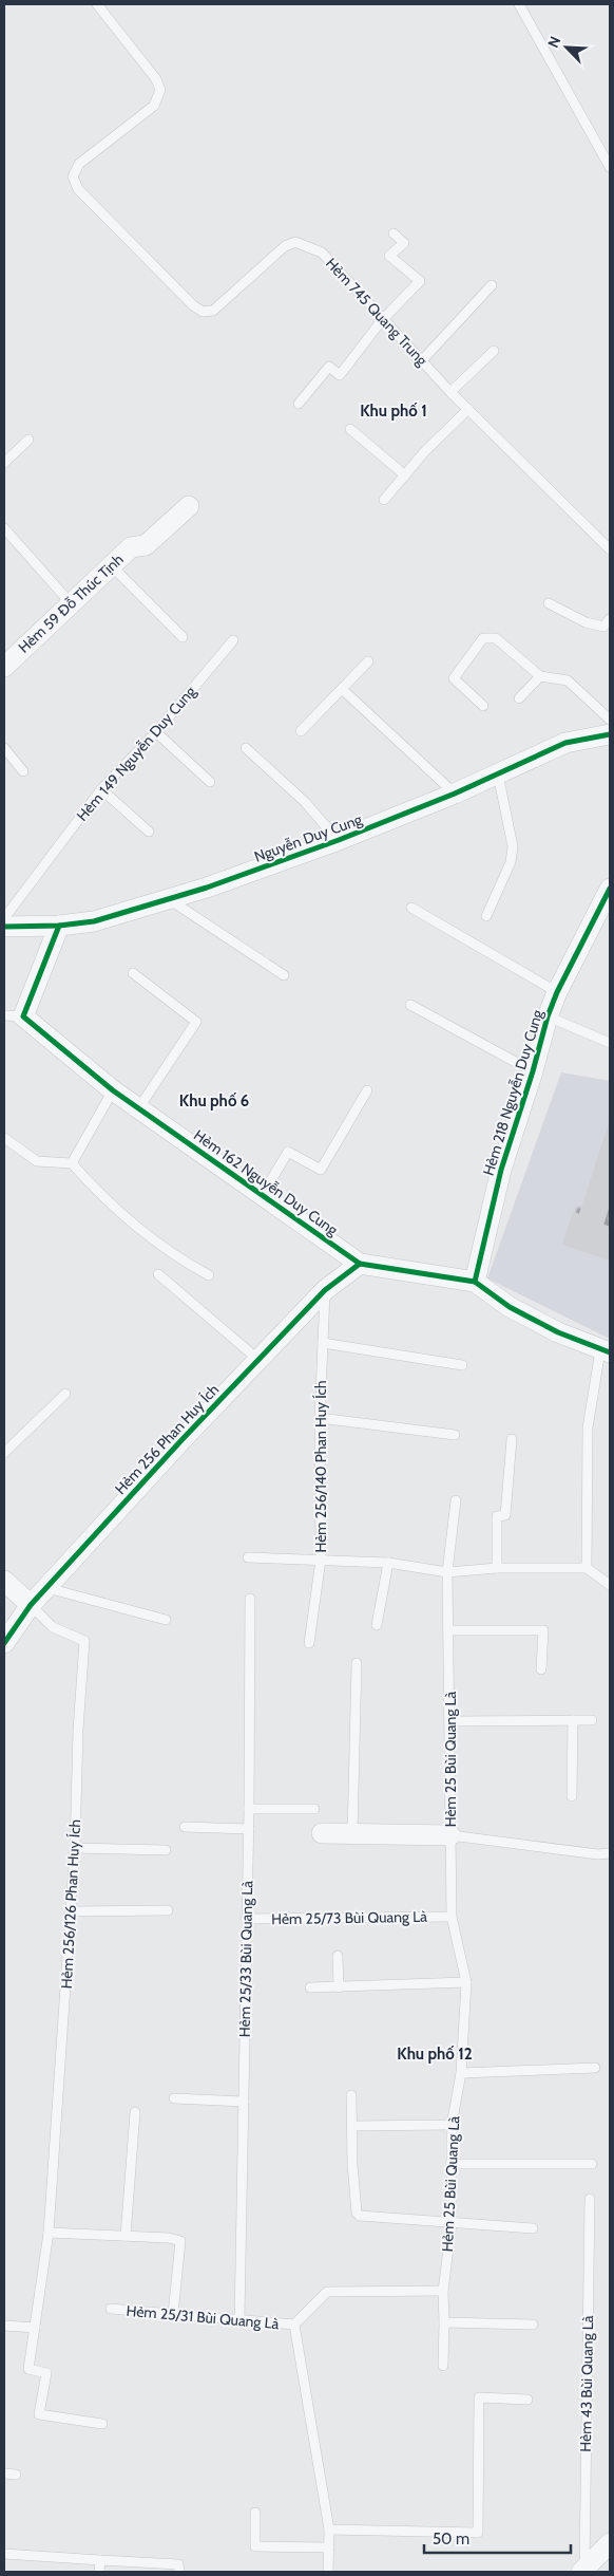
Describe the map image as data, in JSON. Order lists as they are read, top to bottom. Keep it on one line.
{"streets":{"street":["Hẻm 59 Đỗ Thúc Tịnh","Nguyễn Duy Cung","Hẻm 218 Nguyễn Duy Cung","Hẻm 162 Nguyễn Duy Cung","Hẻm 256 Phan Huy Ích"],"lane":["Hẻm 745 Quang Trung","Hẻm 149 Nguyễn Duy Cung","Hẻm 256/140 Phan Huy Ích","Hẻm 25 Bùi Quang Là","Hẻm 256/126 Phan Huy Ích","Hẻm 25/73 Bùi Quang Là","Hẻm 25/33 Bùi Quang Là","Hẻm 25/31 Bùi Quang Là","Hẻm 43 Bùi Quang Là"]},"crossings":[["Nguyễn Duy Cung","Hẻm 162 Nguyễn Duy Cung"],["Hẻm 218 Nguyễn Duy Cung","Hẻm 162 Nguyễn Duy Cung"],["Hẻm 162 Nguyễn Duy Cung","Hẻm 256 Phan Huy Ích"],["Hẻm 256 Phan Huy Ích","Hẻm 256/140 Phan Huy Ích"],["Hẻm 256 Phan Huy Ích","Hẻm 256/126 Phan Huy Ích"],["Hẻm 25 Bùi Quang Là","Hẻm 25/73 Bùi Quang Là"],["Hẻm 25/73 Bùi Quang Là","Hẻm 25/33 Bùi Quang Là"],["Hẻm 25/33 Bùi Quang Là","Hẻm 25/31 Bùi Quang Là"]],"districts":["Khu phố 1","Khu phố 6","Khu phố 12"],"scale_bar":"50 m","north":"top left"}
